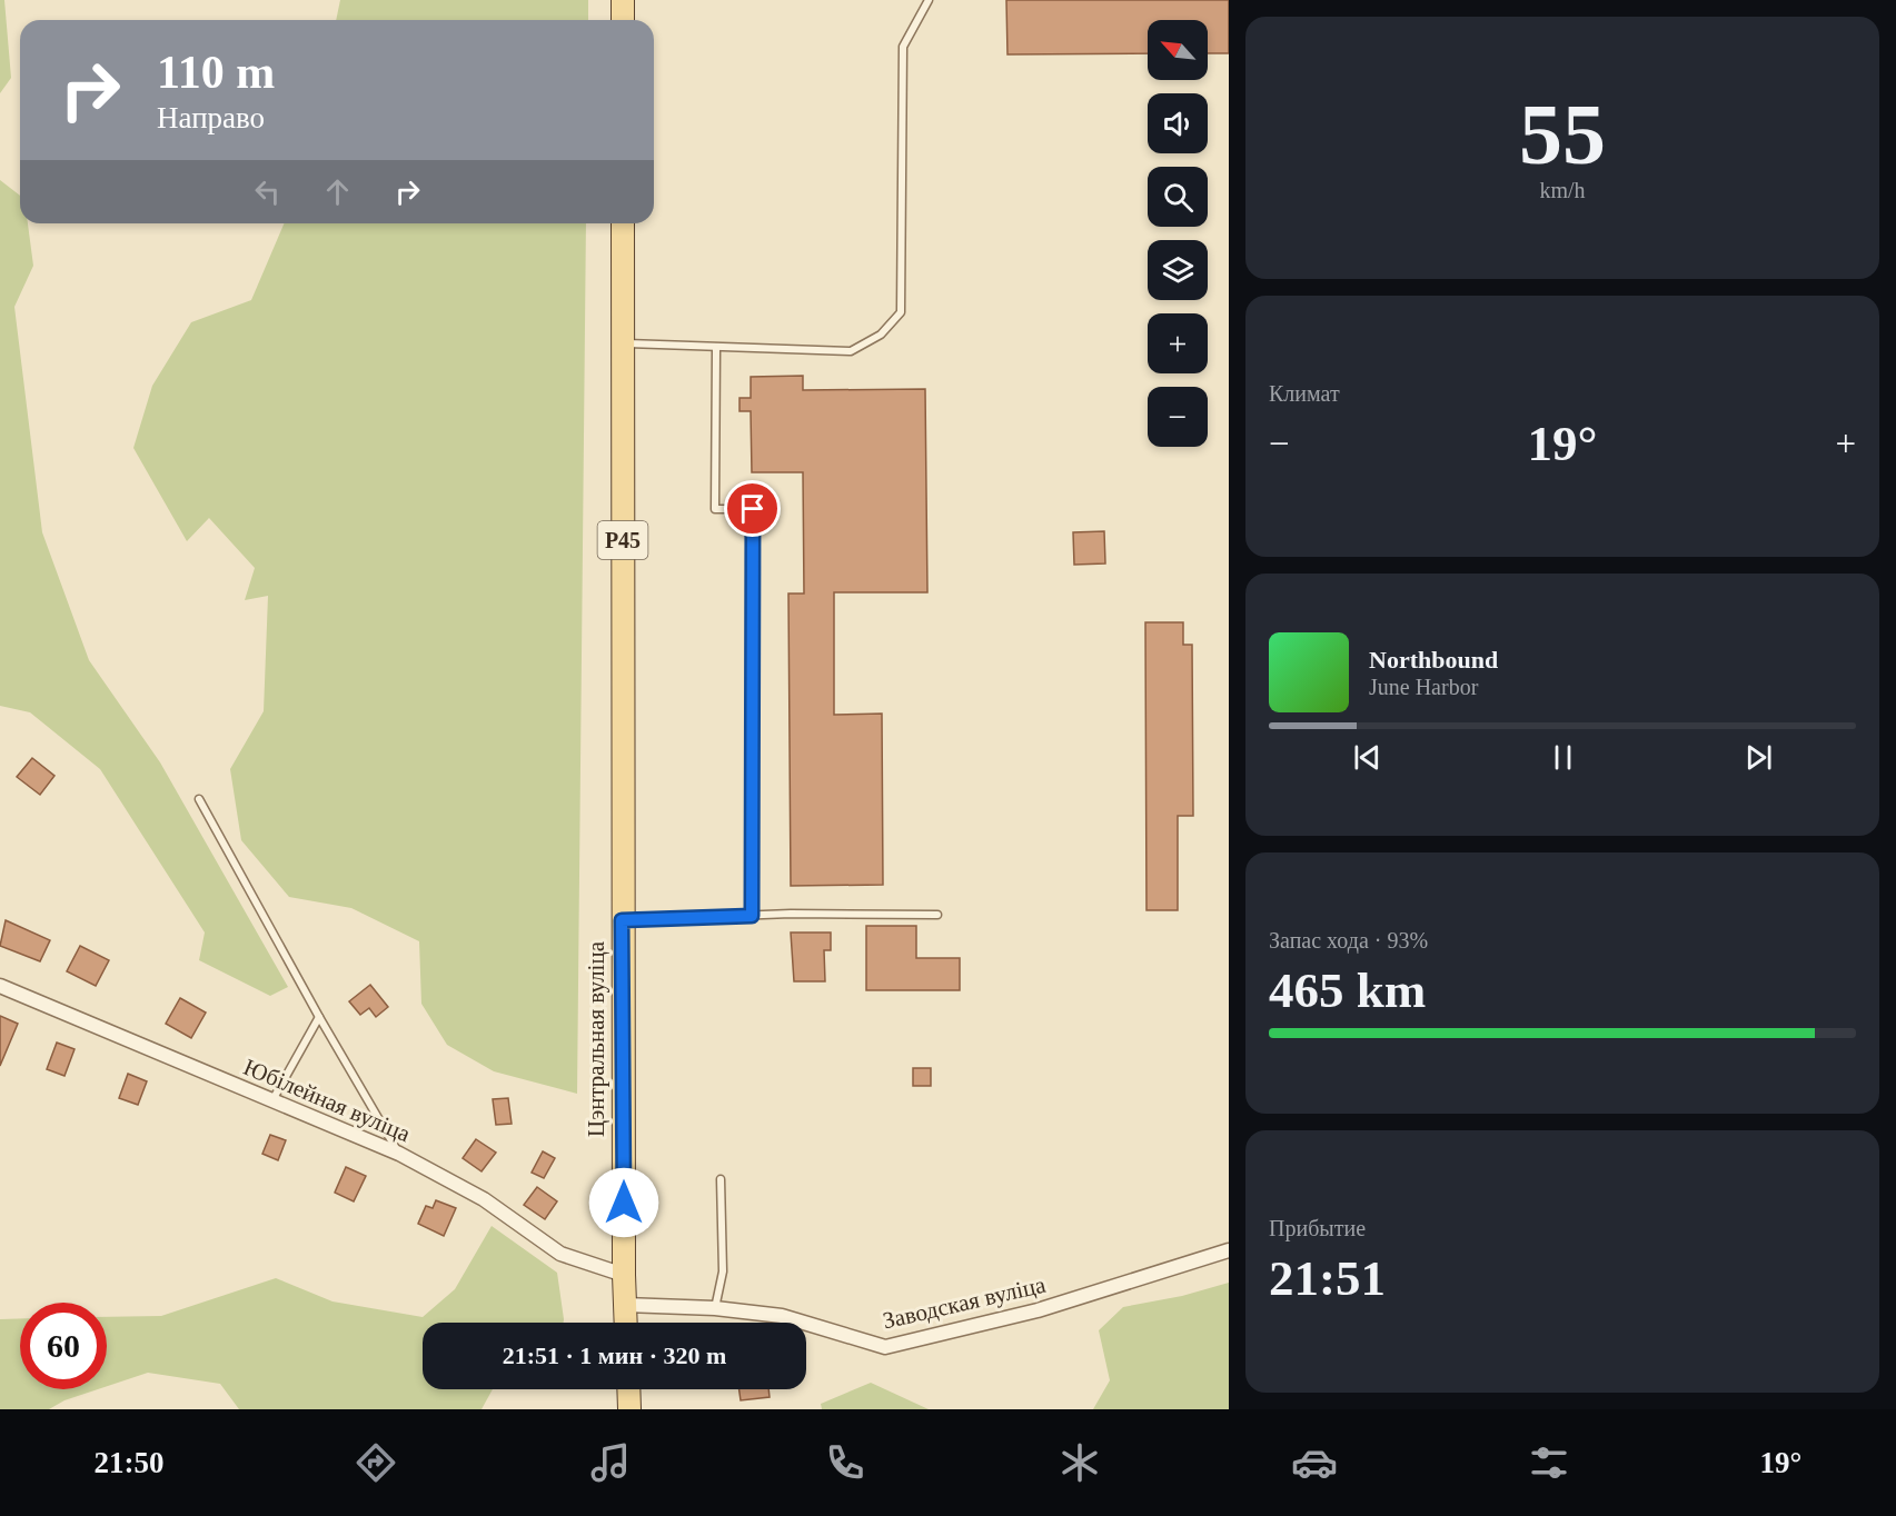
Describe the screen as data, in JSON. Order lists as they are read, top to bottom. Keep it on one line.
{"streets":{"main road":["Р45","Цэнтральная вуліца"],"street":["Юбілейная вуліца","Заводская вуліца"]},"crossings":[["Р45","Цэнтральная вуліца"],["Цэнтральная вуліца","Юбілейная вуліца"],["Цэнтральная вуліца","Заводская вуліца"]],"north":"top left","page":{"tile":[["55","km/h"],"Климат",["Запас хода · 93%","465 km"],["Прибытие","21:51"]],"map_buttons":["+","−"],"turn":["110 m","Направо"],"heat":["−","19°","+"],"song":["Northbound","June Harbor"],"limit":"60","trip":"21:51 · 1 мин · 320 m","tabs":["21:50","19°"]}}
